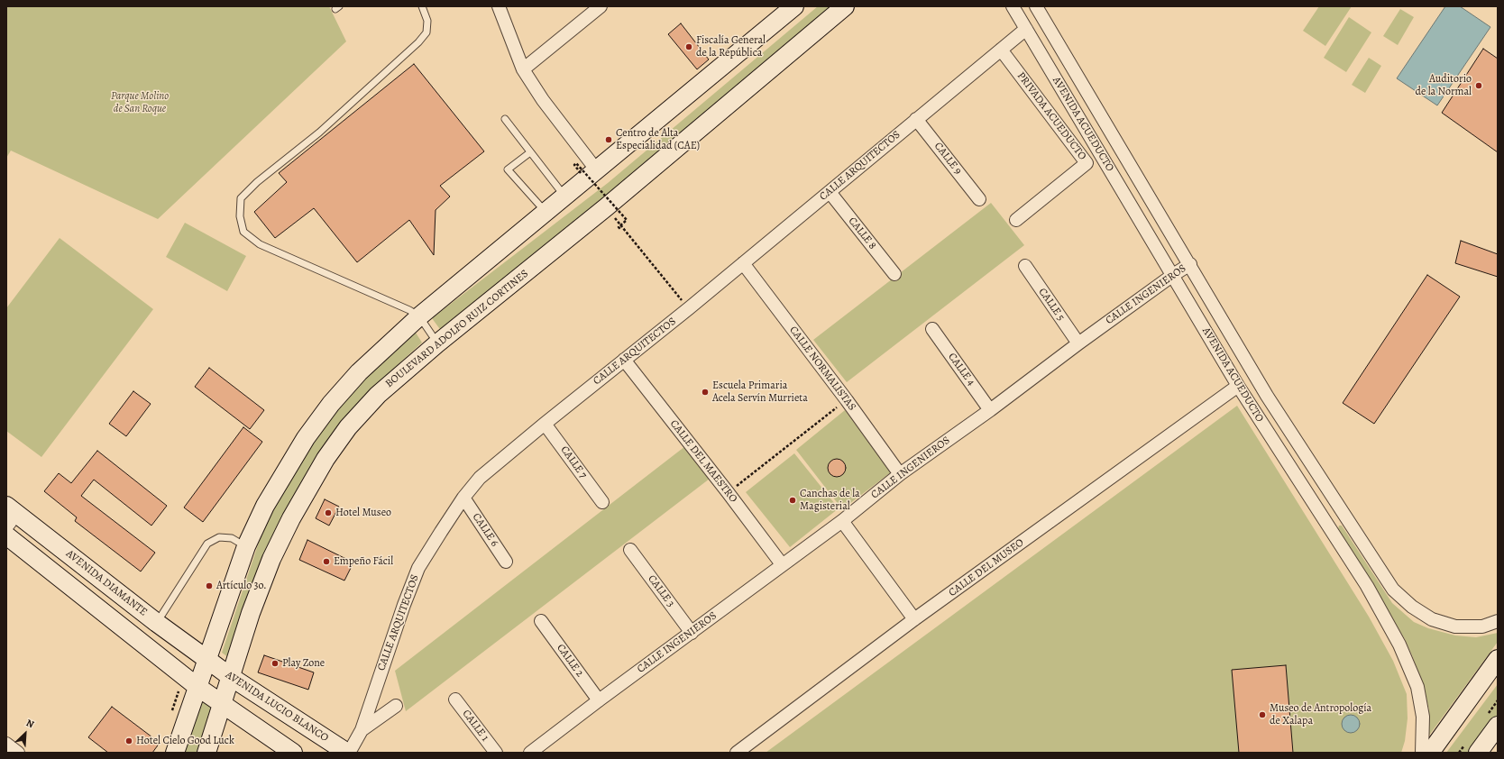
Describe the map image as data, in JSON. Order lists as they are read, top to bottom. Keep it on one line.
{"streets":{"main road":["BOULEVARD ADOLFO RUIZ CORTINES","AVENIDA DIAMANTE","AVENIDA LUCIO BLANCO"],"street":["PRIVADA ACUEDUCTO","AVENIDA ACUEDUCTO","CALLE 9","CALLE ARQUITECTOS","CALLE 8","CALLE INGENIEROS","CALLE 5","CALLE NORMALISTAS","CALLE 4","CALLE DEL MAESTRO","CALLE 7","CALLE 6","CALLE DEL MUSEO","CALLE 3","CALLE 2","CALLE 1"]},"crossings":[["PRIVADA ACUEDUCTO","CALLE ARQUITECTOS"],["AVENIDA ACUEDUCTO","CALLE ARQUITECTOS"],["AVENIDA ACUEDUCTO","CALLE INGENIEROS"],["AVENIDA ACUEDUCTO","CALLE DEL MUSEO"],["CALLE 9","CALLE ARQUITECTOS"],["CALLE ARQUITECTOS","CALLE 8"],["CALLE ARQUITECTOS","CALLE NORMALISTAS"],["CALLE ARQUITECTOS","CALLE DEL MAESTRO"],["CALLE ARQUITECTOS","CALLE 7"],["CALLE ARQUITECTOS","CALLE 6"],["CALLE ARQUITECTOS","AVENIDA LUCIO BLANCO"],["CALLE INGENIEROS","CALLE 5"],["CALLE INGENIEROS","CALLE NORMALISTAS"],["CALLE INGENIEROS","CALLE 4"],["CALLE INGENIEROS","CALLE DEL MAESTRO"],["CALLE INGENIEROS","CALLE 3"],["CALLE INGENIEROS","CALLE 2"],["BOULEVARD ADOLFO RUIZ CORTINES","AVENIDA LUCIO BLANCO"],["AVENIDA DIAMANTE","AVENIDA LUCIO BLANCO"]],"parks":["Parque Molino de San Roque"],"places":["Fiscalía General de la República","Auditorio de la Normal","Centro de Alta Especialidad (CAE)","Escuela Primaria Acela Servín Murrieta","Canchas de la Magisterial","Hotel Museo","Empeño Fácil","Artículo 3o.","Play Zone","Museo de Antropología de Xalapa","Hotel Cielo Good Luck"],"north":"top right"}
